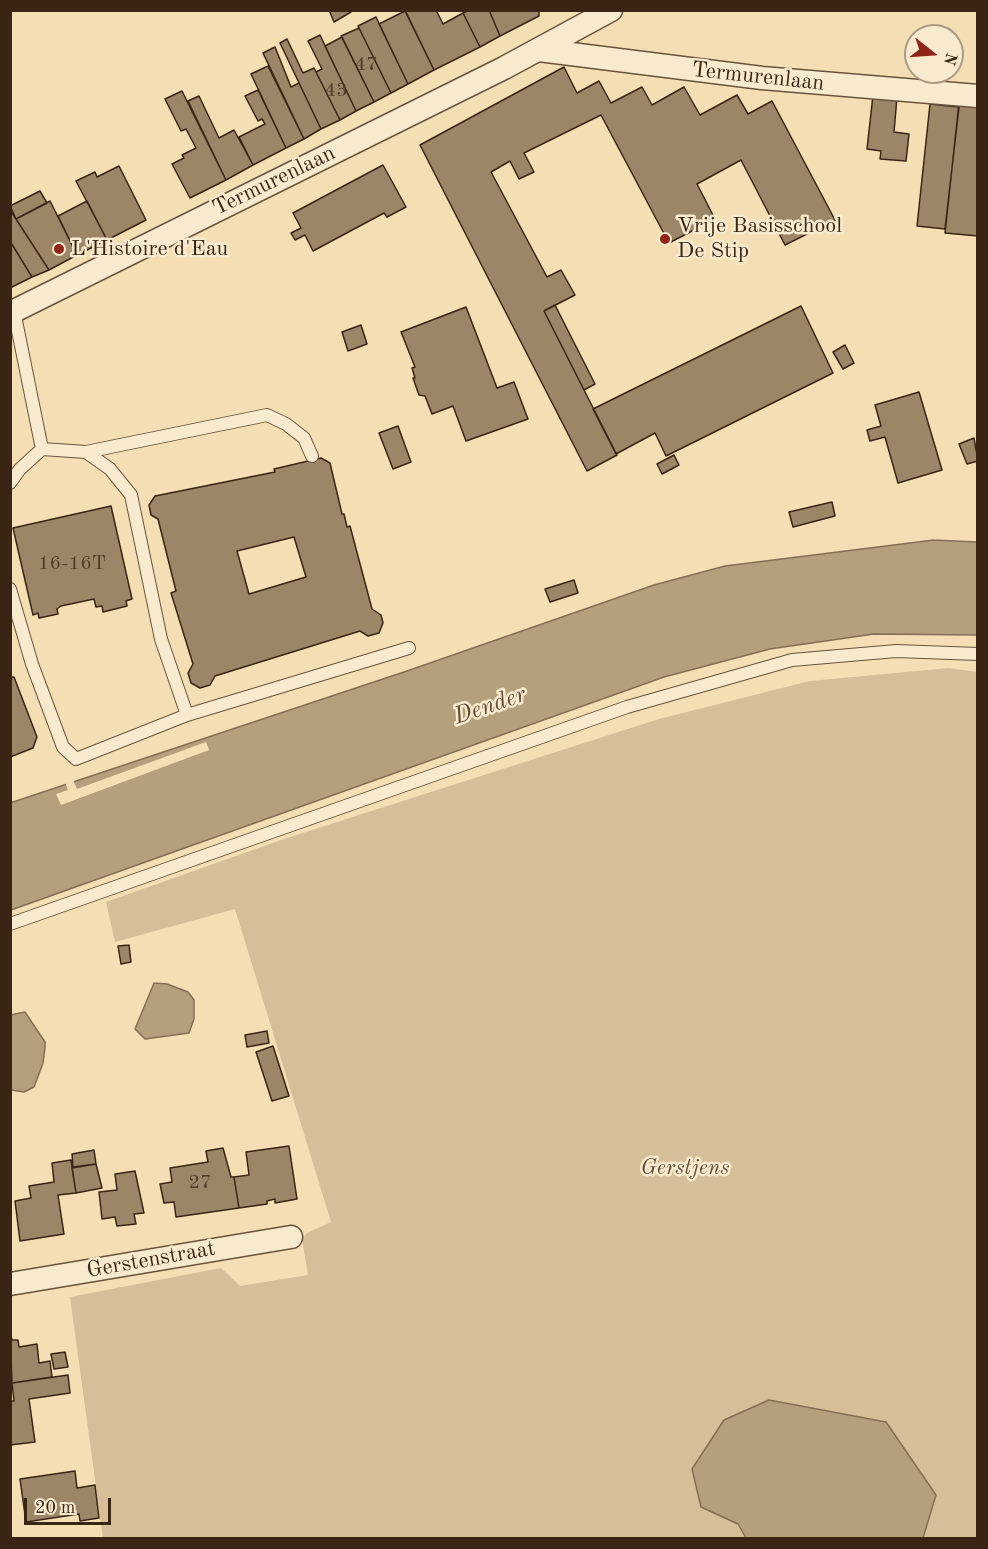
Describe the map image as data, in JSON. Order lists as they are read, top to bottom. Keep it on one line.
{"streets":{"street":["Termurenlaan","Gerstenstraat"]},"water":["Dender"],"parks":["Gerstjens"],"places":["Vrije Basisschool De Stip","L'Histoire d'Eau"],"house_numbers":["47","43","16-16T","27"],"scale_bar":"20 m","north":"right"}
